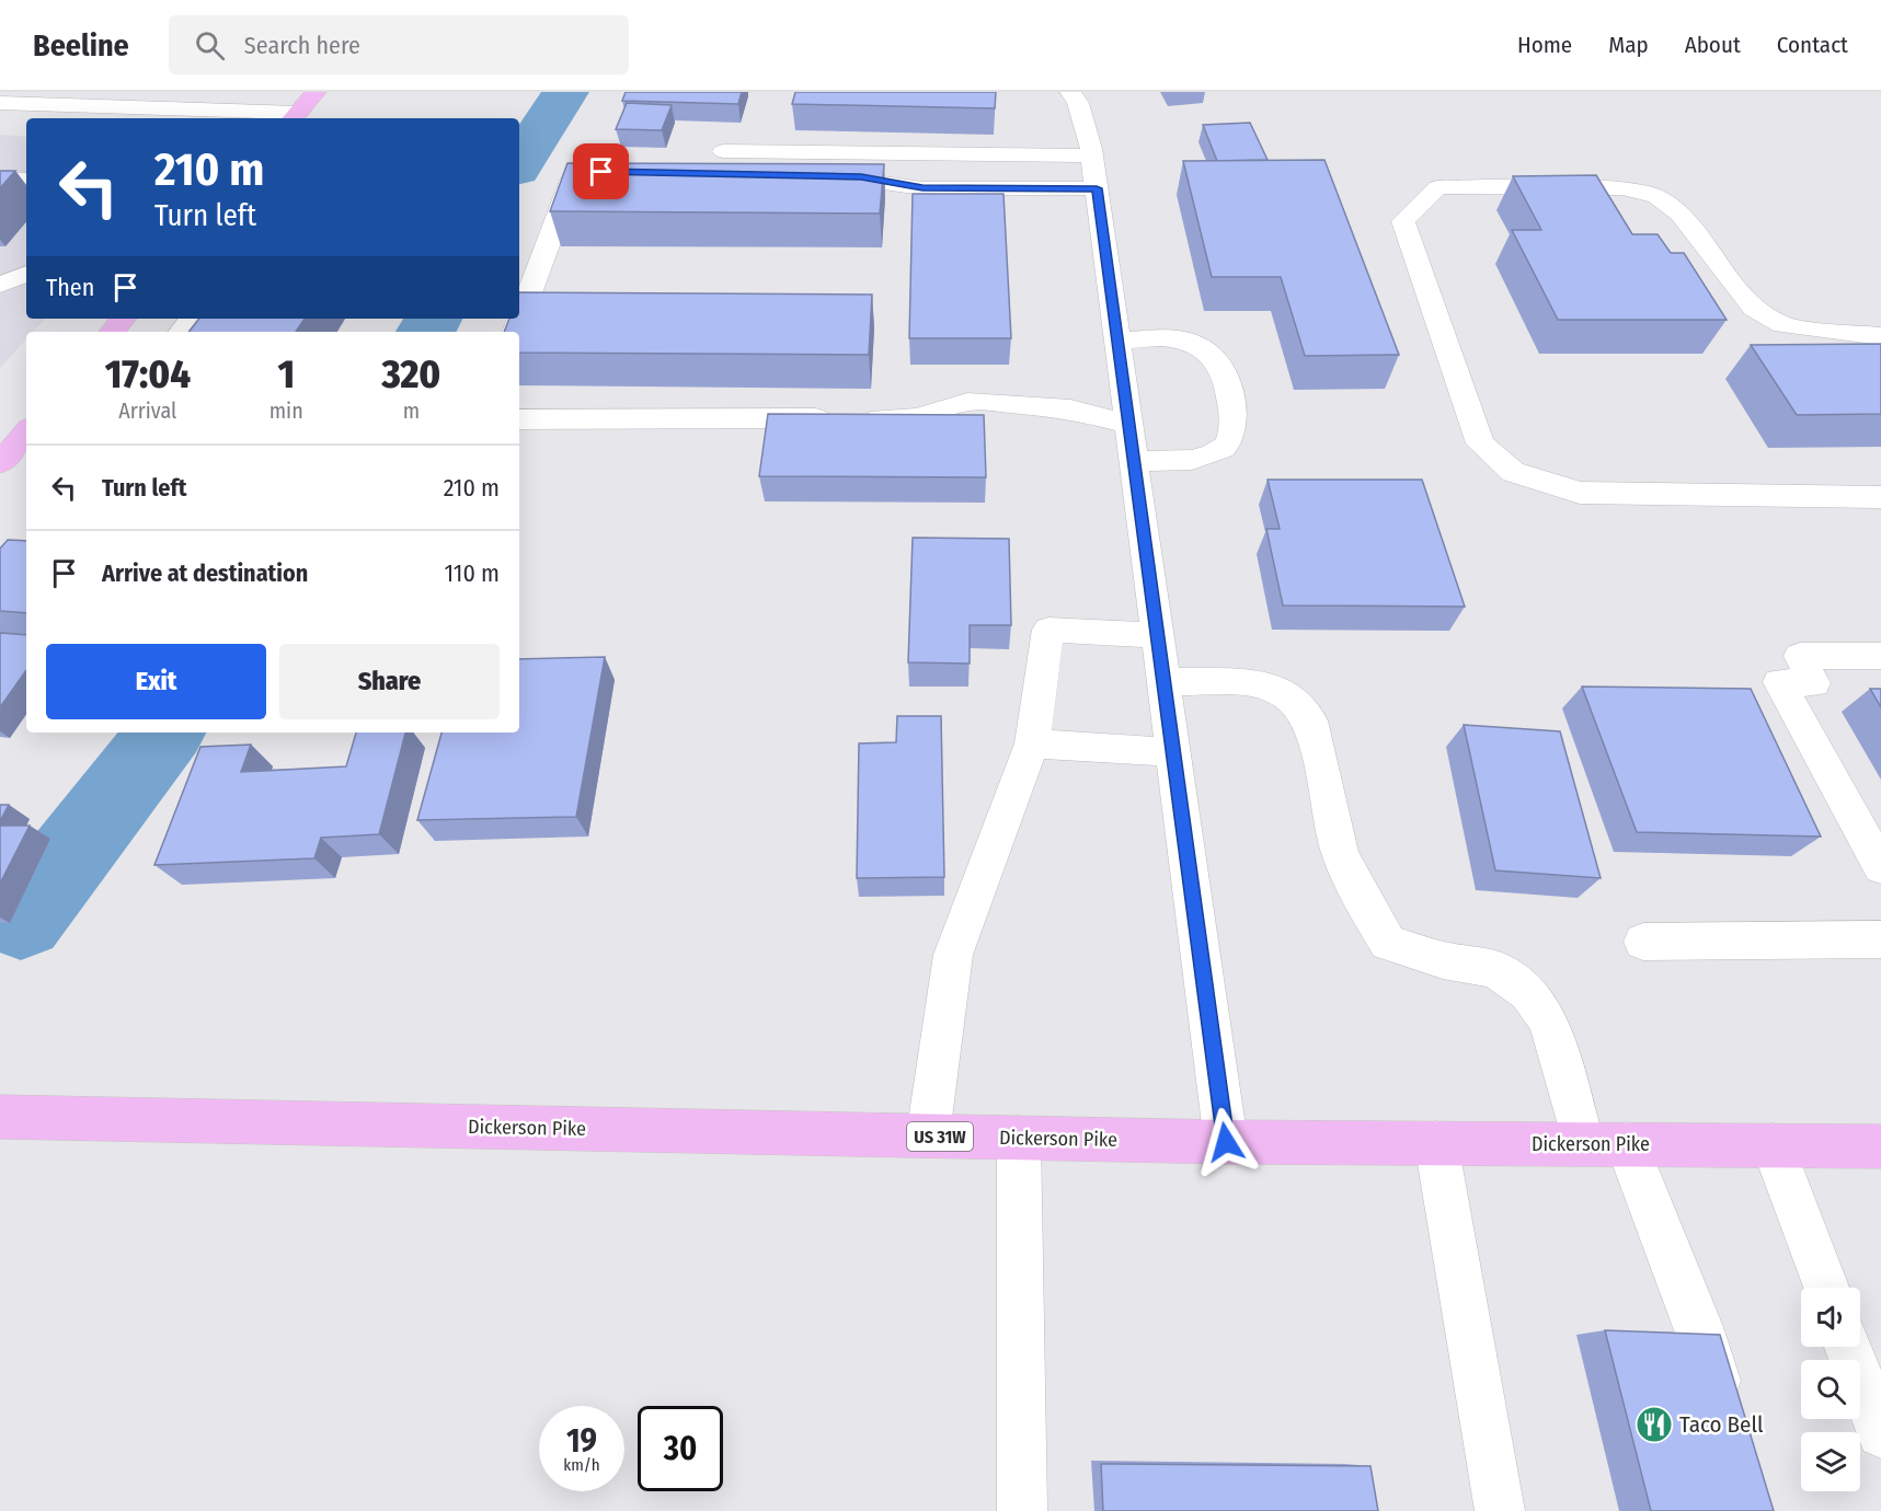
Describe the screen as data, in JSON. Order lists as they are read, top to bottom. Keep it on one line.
{"streets":{"main road":["Dickerson Pike","US 31W"]},"places":{"restaurant":["Taco Bell"]},"page":{"header":"Beeline","search":"Search here","nav":["Home","Map","About","Contact"],"turn":["210 m","Turn left"],"then":"Then","eta":["17:04","Arrival","1","min","320","m"],"list":[{"name":"Turn left","value":"210 m"},{"name":"Arrive at destination","value":"110 m"}],"buttons":["Exit","Share"],"speed":"19 km/h","limit":"30"}}
